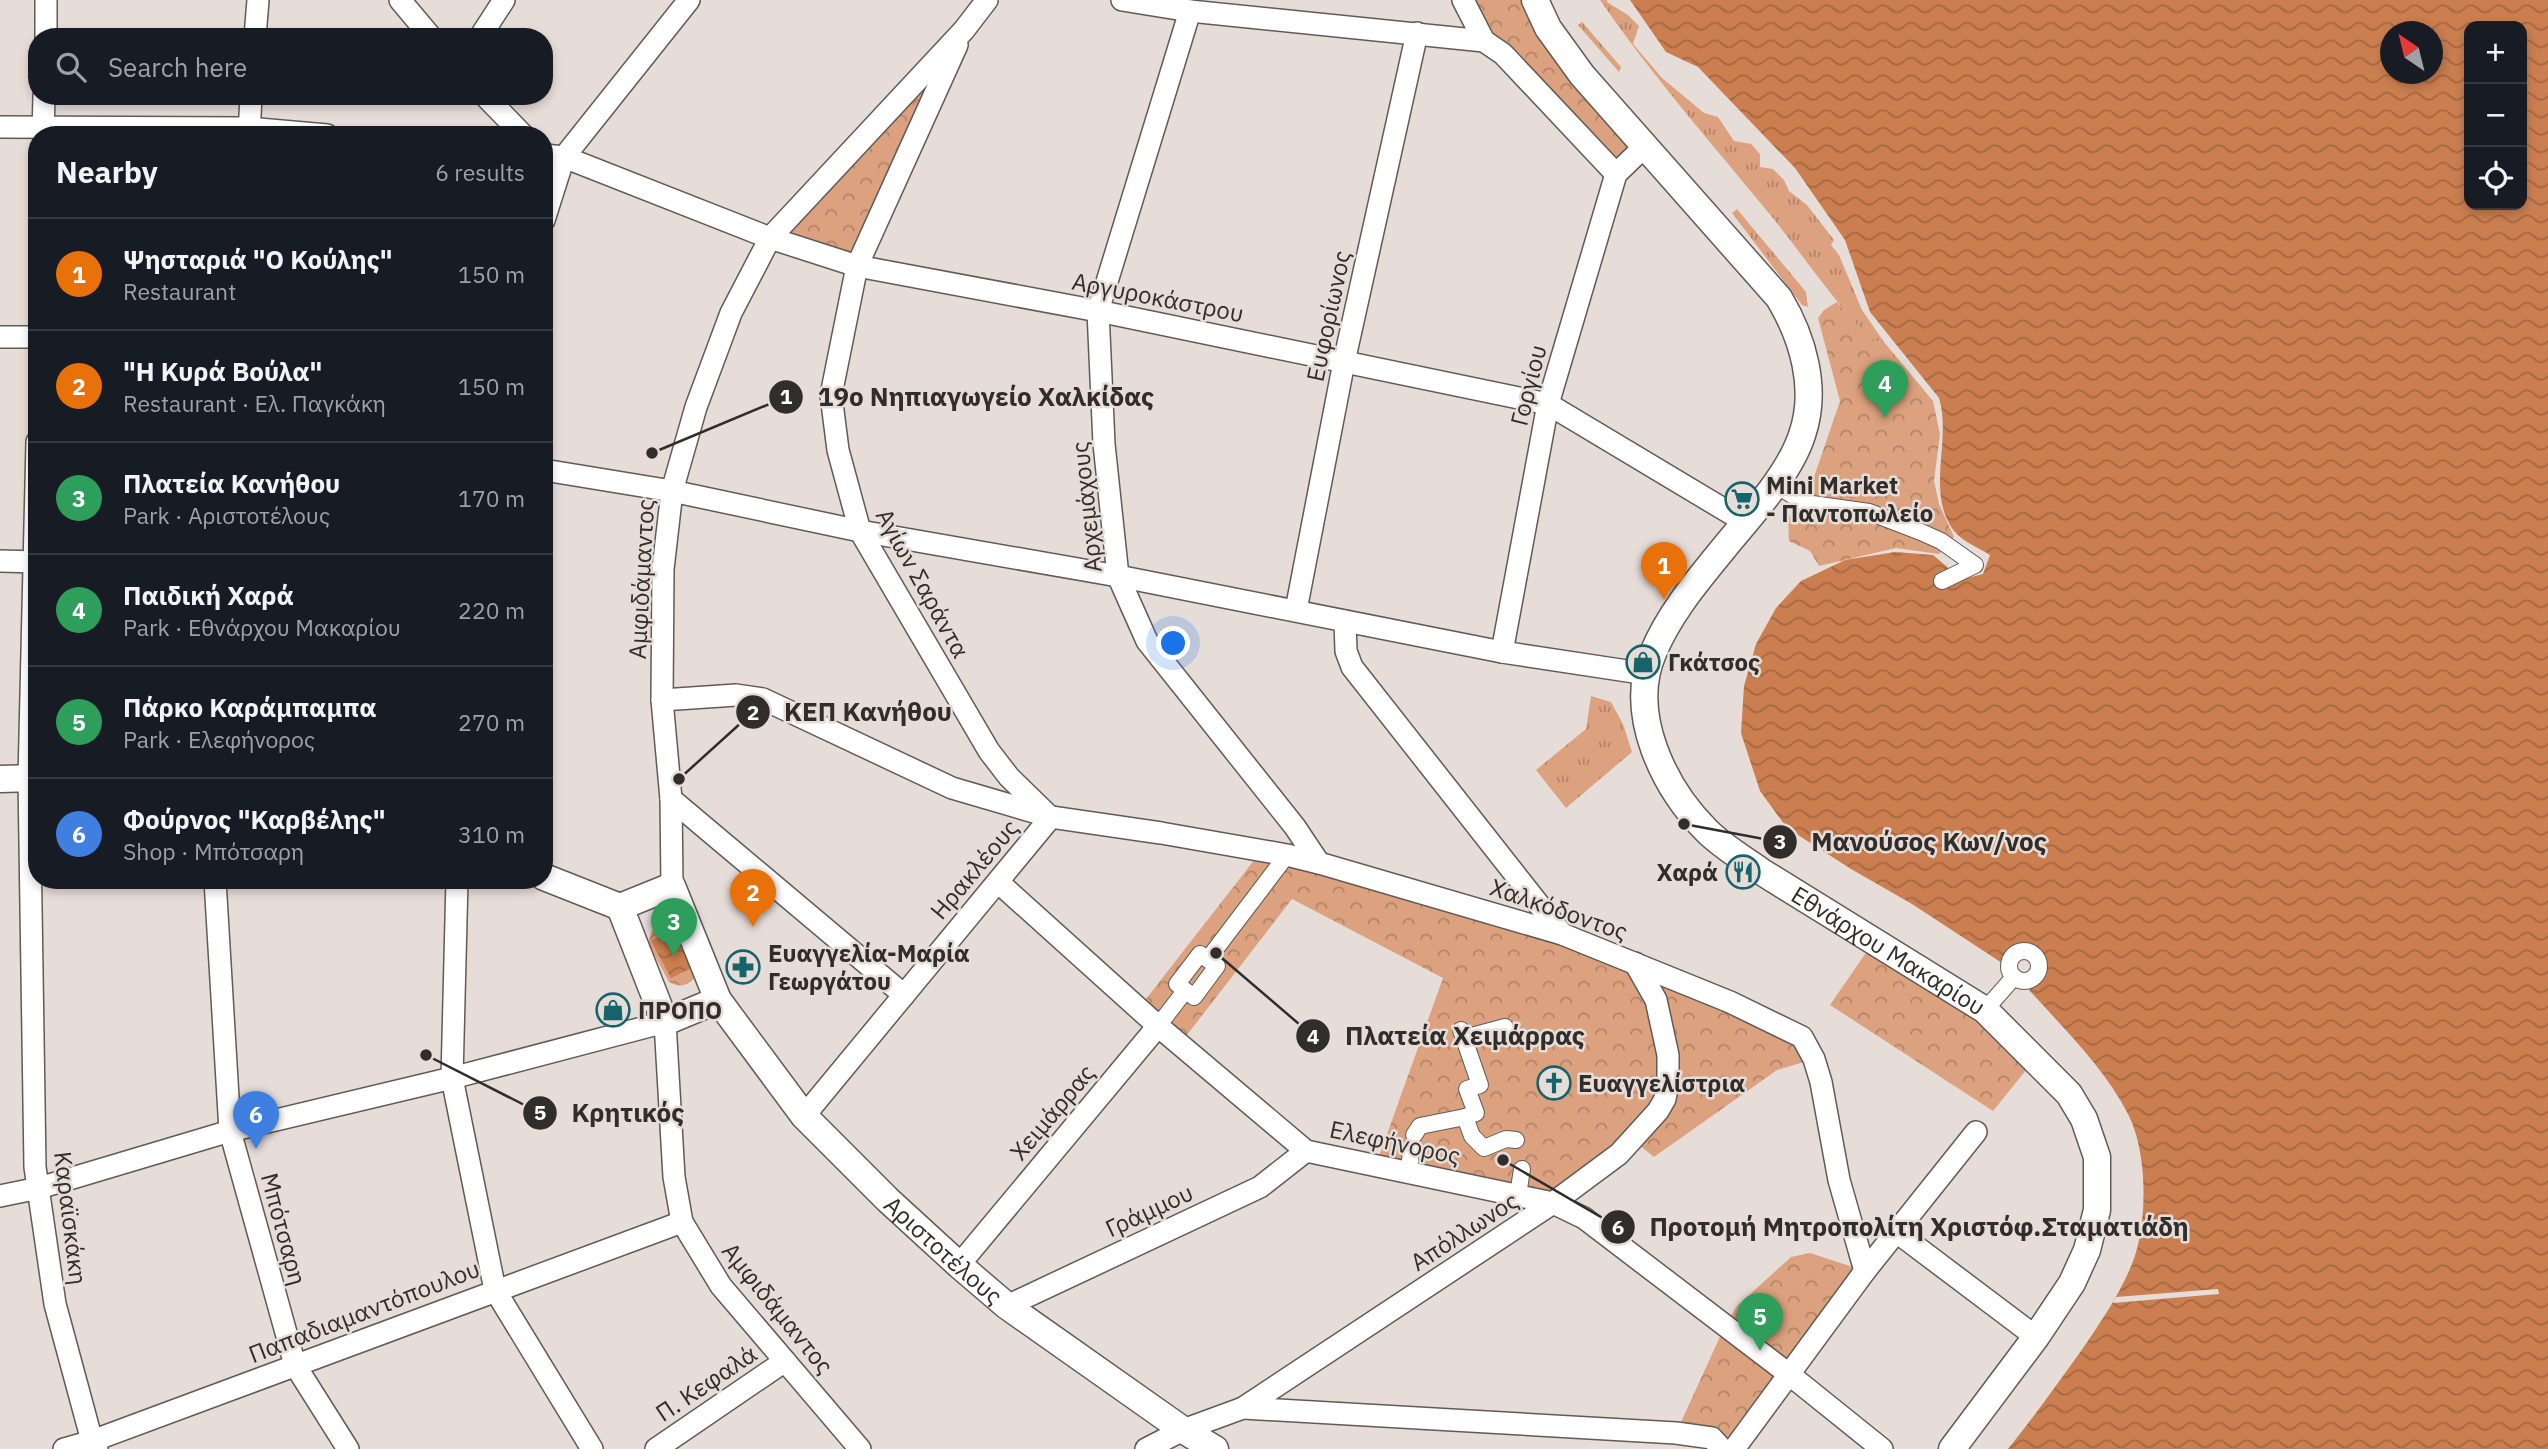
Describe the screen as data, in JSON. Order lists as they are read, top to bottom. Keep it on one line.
{"streets":{"street":["Αργυροκάστρου","Ευφορίωνος","Γοργίου","Αρχεμάχους","Αμφιδάμαντος","Αγίων Σαράντα","Ηρακλέους","Χαλκόδοντος","Εθνάρχου Μακαρίου","Χειμάρρας","Ελεφήνορος","Γράμμου","Καραϊσκάκη","Μπότσαρη","Απόλλωνος","Αριστοτέλους","Παπαδιαμαντόπουλου","Π. Κεφαλά"]},"crossings":[["Αργυροκάστρου","Ευφορίωνος"],["Αργυροκάστρου","Γοργίου"],["Αργυροκάστρου","Αρχεμάχους"],["Αργυροκάστρου","Αμφιδάμαντος"],["Αργυροκάστρου","Αγίων Σαράντα"],["Αργυροκάστρου","Εθνάρχου Μακαρίου"],["Γοργίου","Εθνάρχου Μακαρίου"],["Αρχεμάχους","Χαλκόδοντος"],["Αμφιδάμαντος","Αγίων Σαράντα"],["Αμφιδάμαντος","Χαλκόδοντος"],["Αμφιδάμαντος","Αριστοτέλους"],["Αμφιδάμαντος","Παπαδιαμαντόπουλου"],["Αμφιδάμαντος","Π. Κεφαλά"],["Αγίων Σαράντα","Ηρακλέους"],["Αγίων Σαράντα","Χαλκόδοντος"],["Ηρακλέους","Χαλκόδοντος"],["Ηρακλέους","Ελεφήνορος"],["Ηρακλέους","Αριστοτέλους"],["Χαλκόδοντος","Χειμάρρας"],["Χαλκόδοντος","Απόλλωνος"],["Χειμάρρας","Ελεφήνορος"],["Χειμάρρας","Αριστοτέλους"],["Ελεφήνορος","Γράμμου"],["Ελεφήνορος","Απόλλωνος"],["Γράμμου","Αριστοτέλους"],["Καραϊσκάκη","Παπαδιαμαντόπουλου"],["Μπότσαρη","Παπαδιαμαντόπουλου"],["Απόλλωνος","Αριστοτέλους"]],"places":{"other":["19ο Νηπιαγωγείο Χαλκίδας","ΚΕΠ Κανήθου","Μανούσος Κων/νος","Πλατεία Χειμάρρας","Κρητικός","Προτομή Μητροπολίτη Χριστόφ.Σταματιάδη"],"supermarket":["Mini Market - Παντοπωλείο"],"shop":["Γκάτσος","ΠΡΟΠΟ"],"restaurant":["Χαρά"],"pharmacy":["Ευαγγελία-Μαρία Γεωργάτου"],"church":["Ευαγγελίστρια"]},"north":"top left","page":{"map_buttons":["+","−"],"search":"Search here","heading":["Nearby","6 results"],"list":[{"mark":"1","name":"Ψησταριά \"Ο Κούλης\"","note":"Restaurant","value":"150 m"},{"mark":"2","name":"\"Η Κυρά Βούλα\"","note":"Restaurant · Ελ. Παγκάκη","value":"150 m"},{"mark":"3","name":"Πλατεία Κανήθου","note":"Park · Αριστοτέλους","value":"170 m"},{"mark":"4","name":"Παιδική Χαρά","note":"Park · Εθνάρχου Μακαρίου","value":"220 m"},{"mark":"5","name":"Πάρκο Καράμπαμπα","note":"Park · Ελεφήνορος","value":"270 m"},{"mark":"6","name":"Φούρνος \"Καρβέλης\"","note":"Shop · Μπότσαρη","value":"310 m"}],"pins":["4","1","2","3","6","5"]}}
